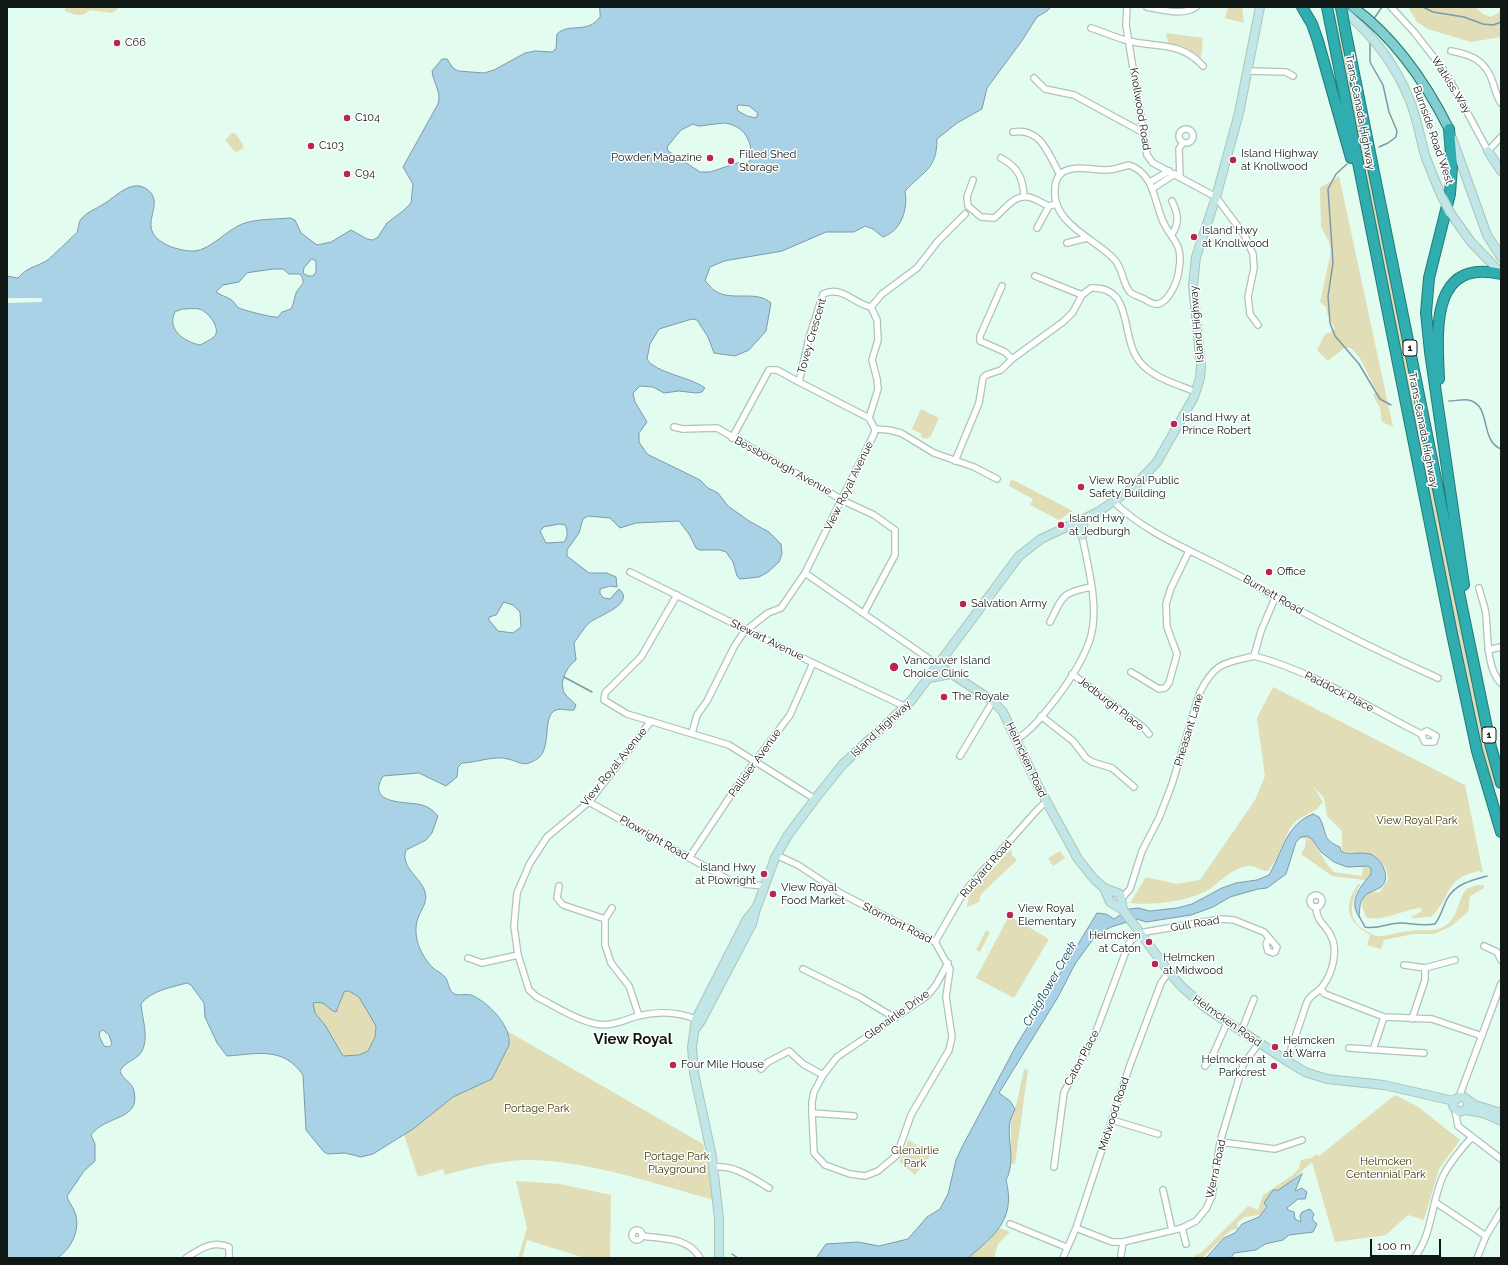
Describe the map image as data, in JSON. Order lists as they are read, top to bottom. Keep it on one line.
{"streets":{"highway":["Trans-Canada Highway","1"],"main road":["Watkiss Way","Burnside Road West","Island Highway","Helmcken Road"],"street":["Knollwood Road","Tovey Crescent","Bessborough Avenue","View Royal Avenue","Burnett Road","Stewart Avenue","Paddock Place","Jedburgh Place","Pheasant Lane","Pallisier Avenue","Plowright Road","Rudyard Road","Stormont Road","Gull Road","Glenairlie Drive","Caton Place","Midwood Road","Werra Road"]},"crossings":[["Knollwood Road","Island Highway"],["Trans-Canada Highway","Burnside Road West"],["Island Highway","View Royal Avenue"],["Island Highway","Burnett Road"],["Island Highway","Stewart Avenue"],["Island Highway","Helmcken Road"],["Island Highway","Plowright Road"],["Island Highway","Stormont Road"],["Tovey Crescent","Bessborough Avenue"],["Tovey Crescent","View Royal Avenue"],["Bessborough Avenue","View Royal Avenue"],["Bessborough Avenue","Helmcken Road"],["View Royal Avenue","Stewart Avenue"],["View Royal Avenue","Helmcken Road"],["View Royal Avenue","Plowright Road"],["Stewart Avenue","Pallisier Avenue"],["Paddock Place","Pheasant Lane"],["Pheasant Lane","Helmcken Road"],["Helmcken Road","Rudyard Road"],["Helmcken Road","Gull Road"],["Helmcken Road","Caton Place"],["Helmcken Road","Midwood Road"],["Helmcken Road","Werra Road"],["Pallisier Avenue","Plowright Road"],["Rudyard Road","Stormont Road"],["Stormont Road","Glenairlie Drive"],["Gull Road","Caton Place"],["Midwood Road","Werra Road"]],"districts":["View Royal"],"water":["Craigflower Creek"],"parks":["View Royal Park","Portage Park","Glenairlie Park","Portage Park Playground","Helmcken Centennial Park"],"places":["C66","C104","C103","Powder Magazine","Island Highway at Knollwood","Filled Shed Storage","C94","Island Hwy at Knollwood","Island Hwy at Prince Robert","View Royal Public Safety Building","Island Hwy at Jedburgh","Office","Salvation Army","Vancouver Island Choice Clinic","The Royale","Island Hwy at Plowright","View Royal Food Market","View Royal Elementary","Helmcken at Caton","Helmcken at Midwood","Helmcken at Warra","Four Mile House","Helmcken at Parkcrest"],"scale_bar":"100 m"}
